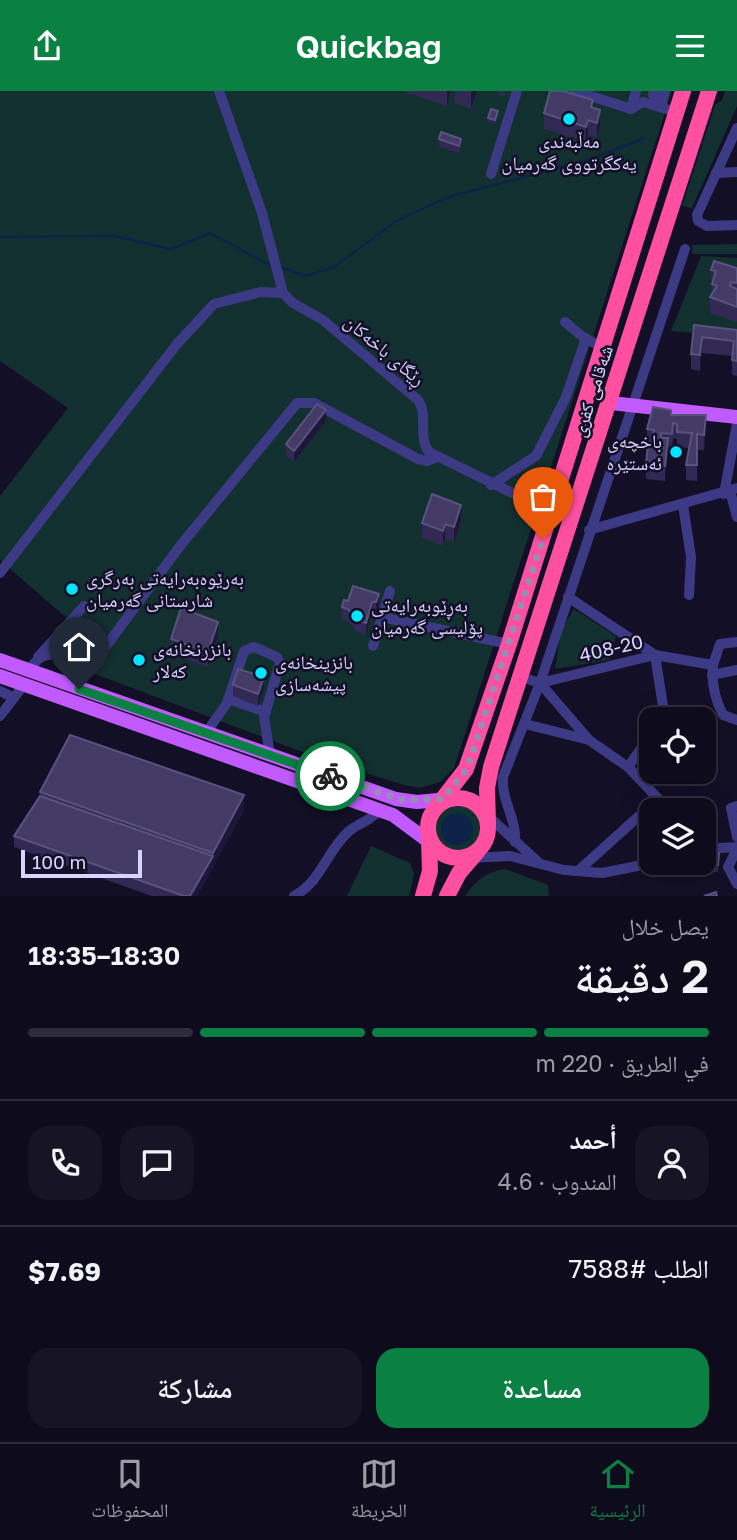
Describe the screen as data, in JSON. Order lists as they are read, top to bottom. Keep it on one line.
{"streets":{"highway":["شەقامی کفری"],"street":["ڕێگای باخەکان","408-20"]},"places":["مەڵبەندی یەکگرتووی گەرمیان","باخچەی ئەستێرە","بەرێوەبەرایەتی بەرگری شارستانی گەرمیان","بەڕێوبەرایەتی پۆلیسی گەرمیان","بانزرنخانەی کەلار","بانزینخانەی پیشەسازی"],"scale_bar":"100 m","page":{"header":"Quickbag","scale":"100 m","heading":["2 دقيقة","يصل خلال","18:30–18:35"],"panel":["أحمد","المندوب · 4.6","الطلب #7588","$7.69"],"bar":"في الطريق · 220 m","buttons":["مساعدة","مشاركة"],"tabs":["الرئيسية","الخريطة","المحفوظات"]}}
